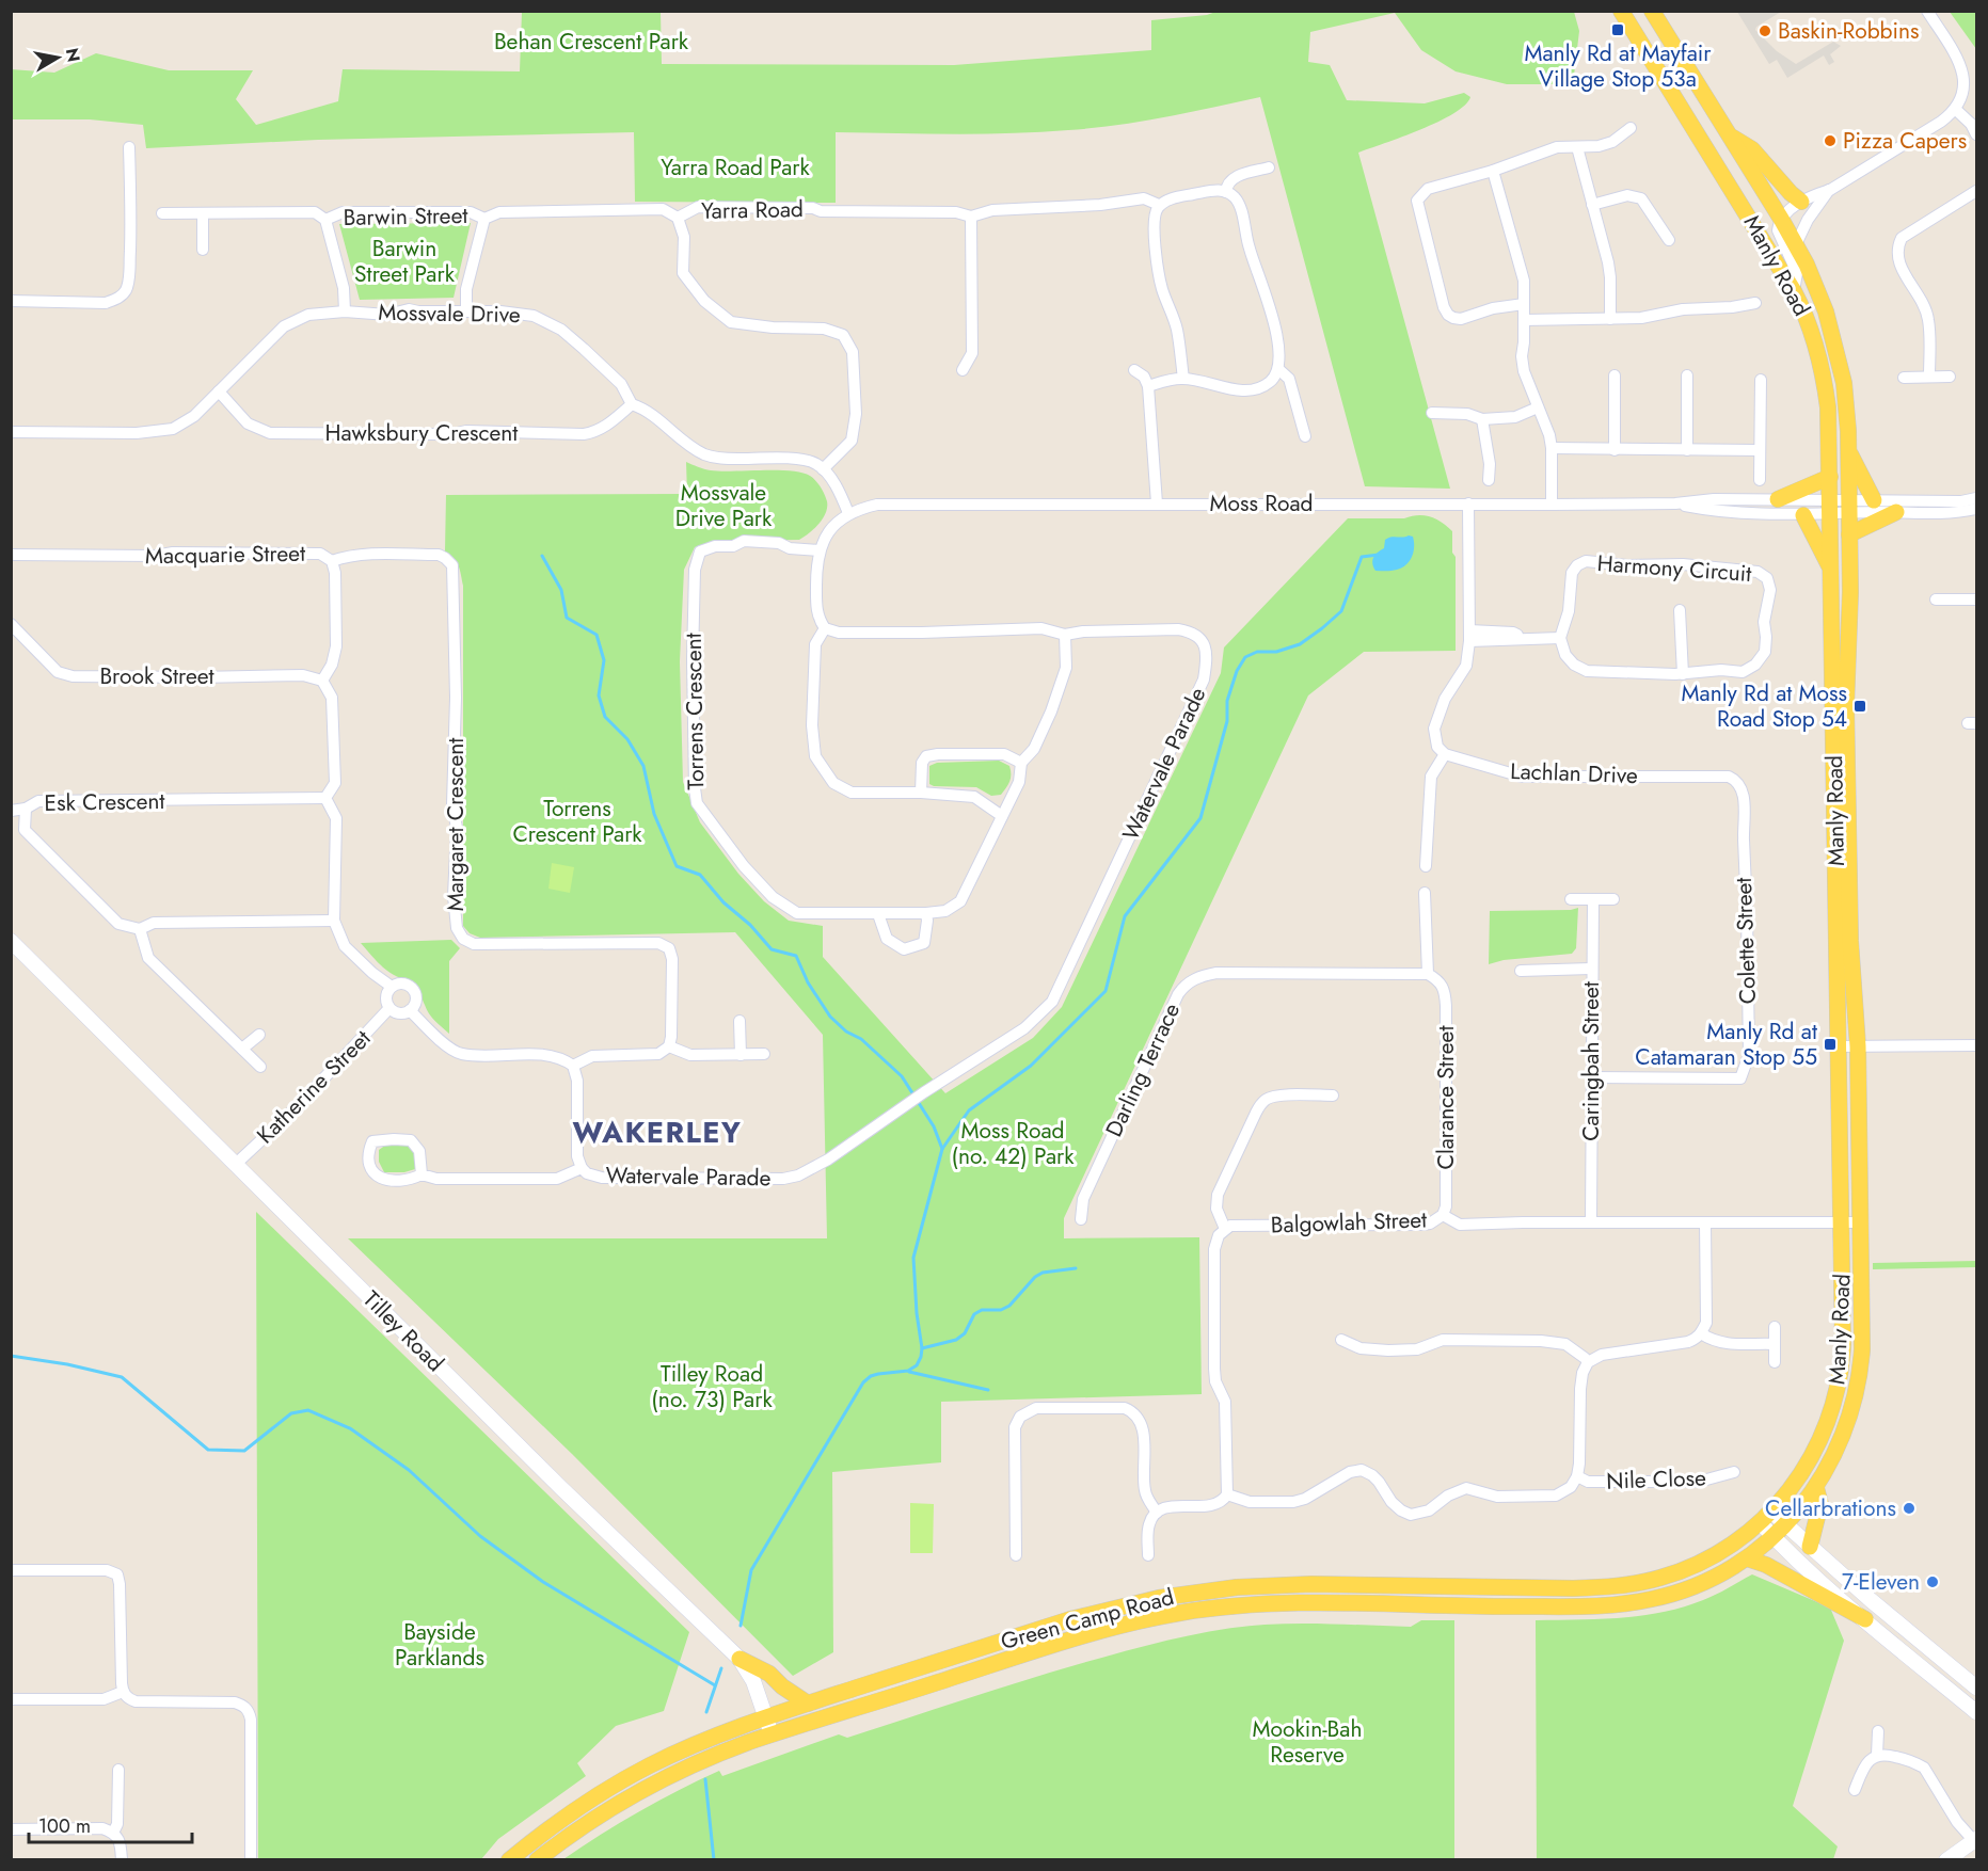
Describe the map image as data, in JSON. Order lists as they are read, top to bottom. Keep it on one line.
{"streets":{"main road":["Manly Road","Tilley Road","Green Camp Road"],"street":["Yarra Road","Barwin Street","Mossvale Drive","Hawksbury Crescent","Moss Road","Macquarie Street","Harmony Circuit","Brook Street","Torrens Crescent","Watervale Parade","Lachlan Drive","Esk Crescent","Margaret Crescent","Colette Street","Caringbah Street","Darling Terrace","Katherine Street","Clarance Street","Balgowlah Street","Nile Close"]},"crossings":[["Yarra Road","Barwin Street"],["Manly Road","Moss Road"],["Manly Road","Balgowlah Street"],["Manly Road","Green Camp Road"],["Mossvale Drive","Hawksbury Crescent"],["Macquarie Street","Brook Street"],["Macquarie Street","Margaret Crescent"],["Torrens Crescent","Watervale Parade"],["Lachlan Drive","Colette Street"],["Colette Street","Caringbah Street"],["Caringbah Street","Balgowlah Street"],["Darling Terrace","Clarance Street"],["Katherine Street","Tilley Road"],["Clarance Street","Balgowlah Street"],["Tilley Road","Green Camp Road"]],"districts":["WAKERLEY"],"parks":["Behan Crescent Park","Yarra Road Park","Barwin Street Park","Mossvale Drive Park","Torrens Crescent Park","Moss Road (no. 42) Park","Tilley Road (no. 73) Park","Bayside Parklands","Mookin-Bah Reserve"],"places":{"transit":["Manly Rd at Mayfair Village Stop 53a","Manly Rd at Moss Road Stop 54","Manly Rd at Catamaran Stop 55"],"other":["Baskin-Robbins","Pizza Capers","Cellarbrations","7-Eleven"]},"scale_bar":"100 m","north":"right"}
